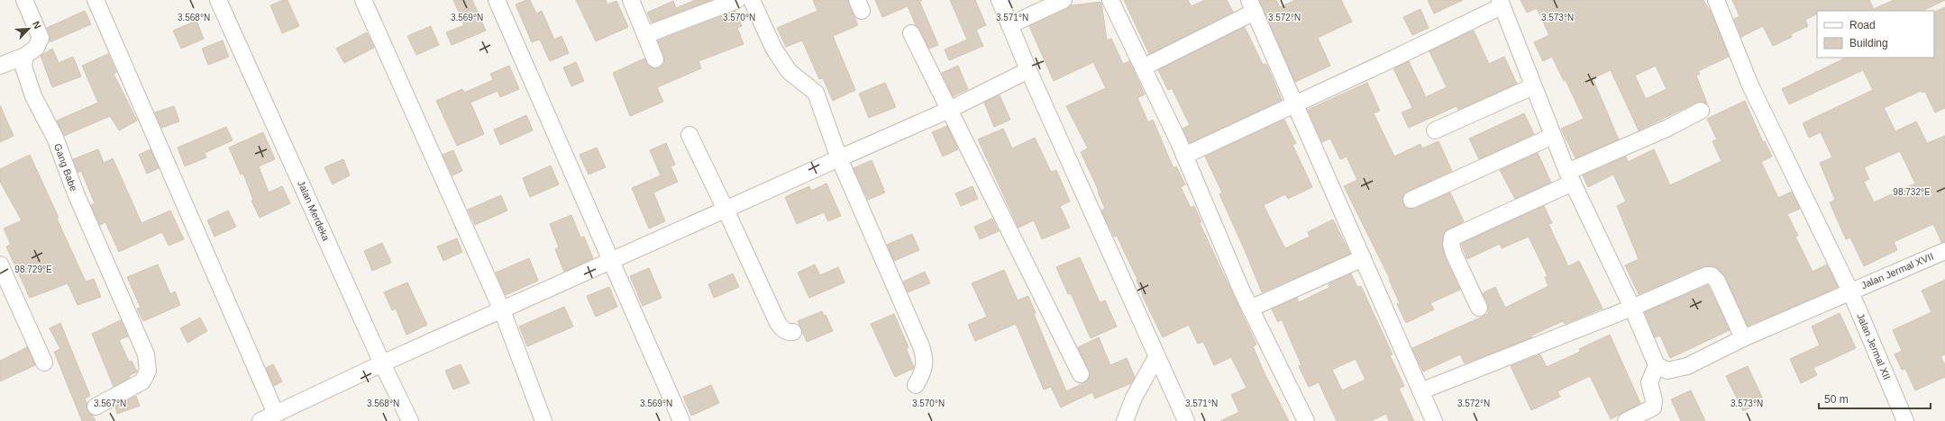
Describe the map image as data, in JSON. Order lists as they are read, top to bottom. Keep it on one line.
{"streets":{"street":["Gang Babe","Jalan Merdeka","Jalan Jermal XVII","Jalan Jermal XII"]},"crossings":[["Jalan Jermal XVII","Jalan Jermal XII"]],"legend":["Road","Building"],"scale_bar":"50 m","north":"top right","coordinates":["3.568°N","3.569°N","3.570°N","3.571°N","3.572°N","3.573°N","98.732°E","98.729°E","3.567°N"]}
